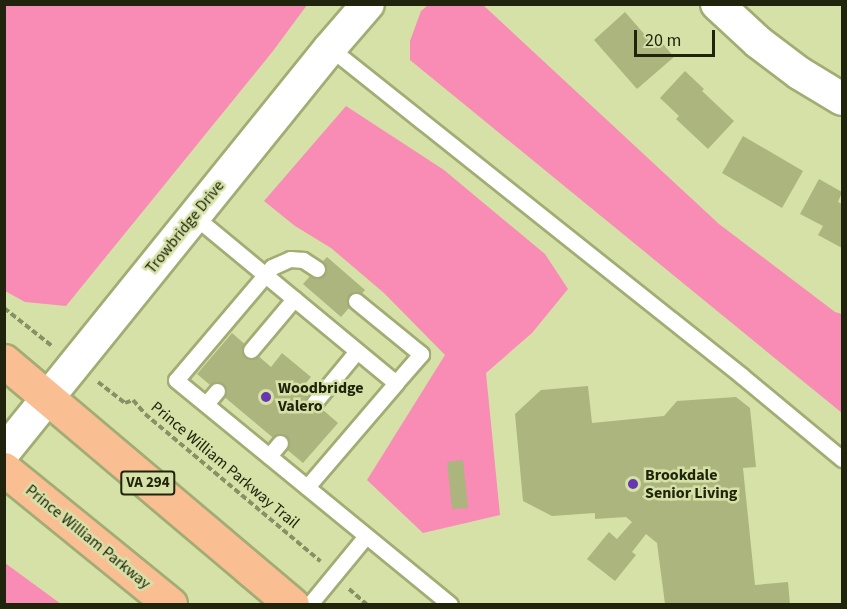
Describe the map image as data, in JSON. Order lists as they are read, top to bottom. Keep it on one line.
{"streets":{"highway":["VA 294","Prince William Parkway"],"street":["Trowbridge Drive"],"path":["Prince William Parkway Trail"]},"crossings":[["Trowbridge Drive","VA 294"]],"places":["Woodbridge Valero","Brookdale Senior Living"],"scale_bar":"20 m"}
